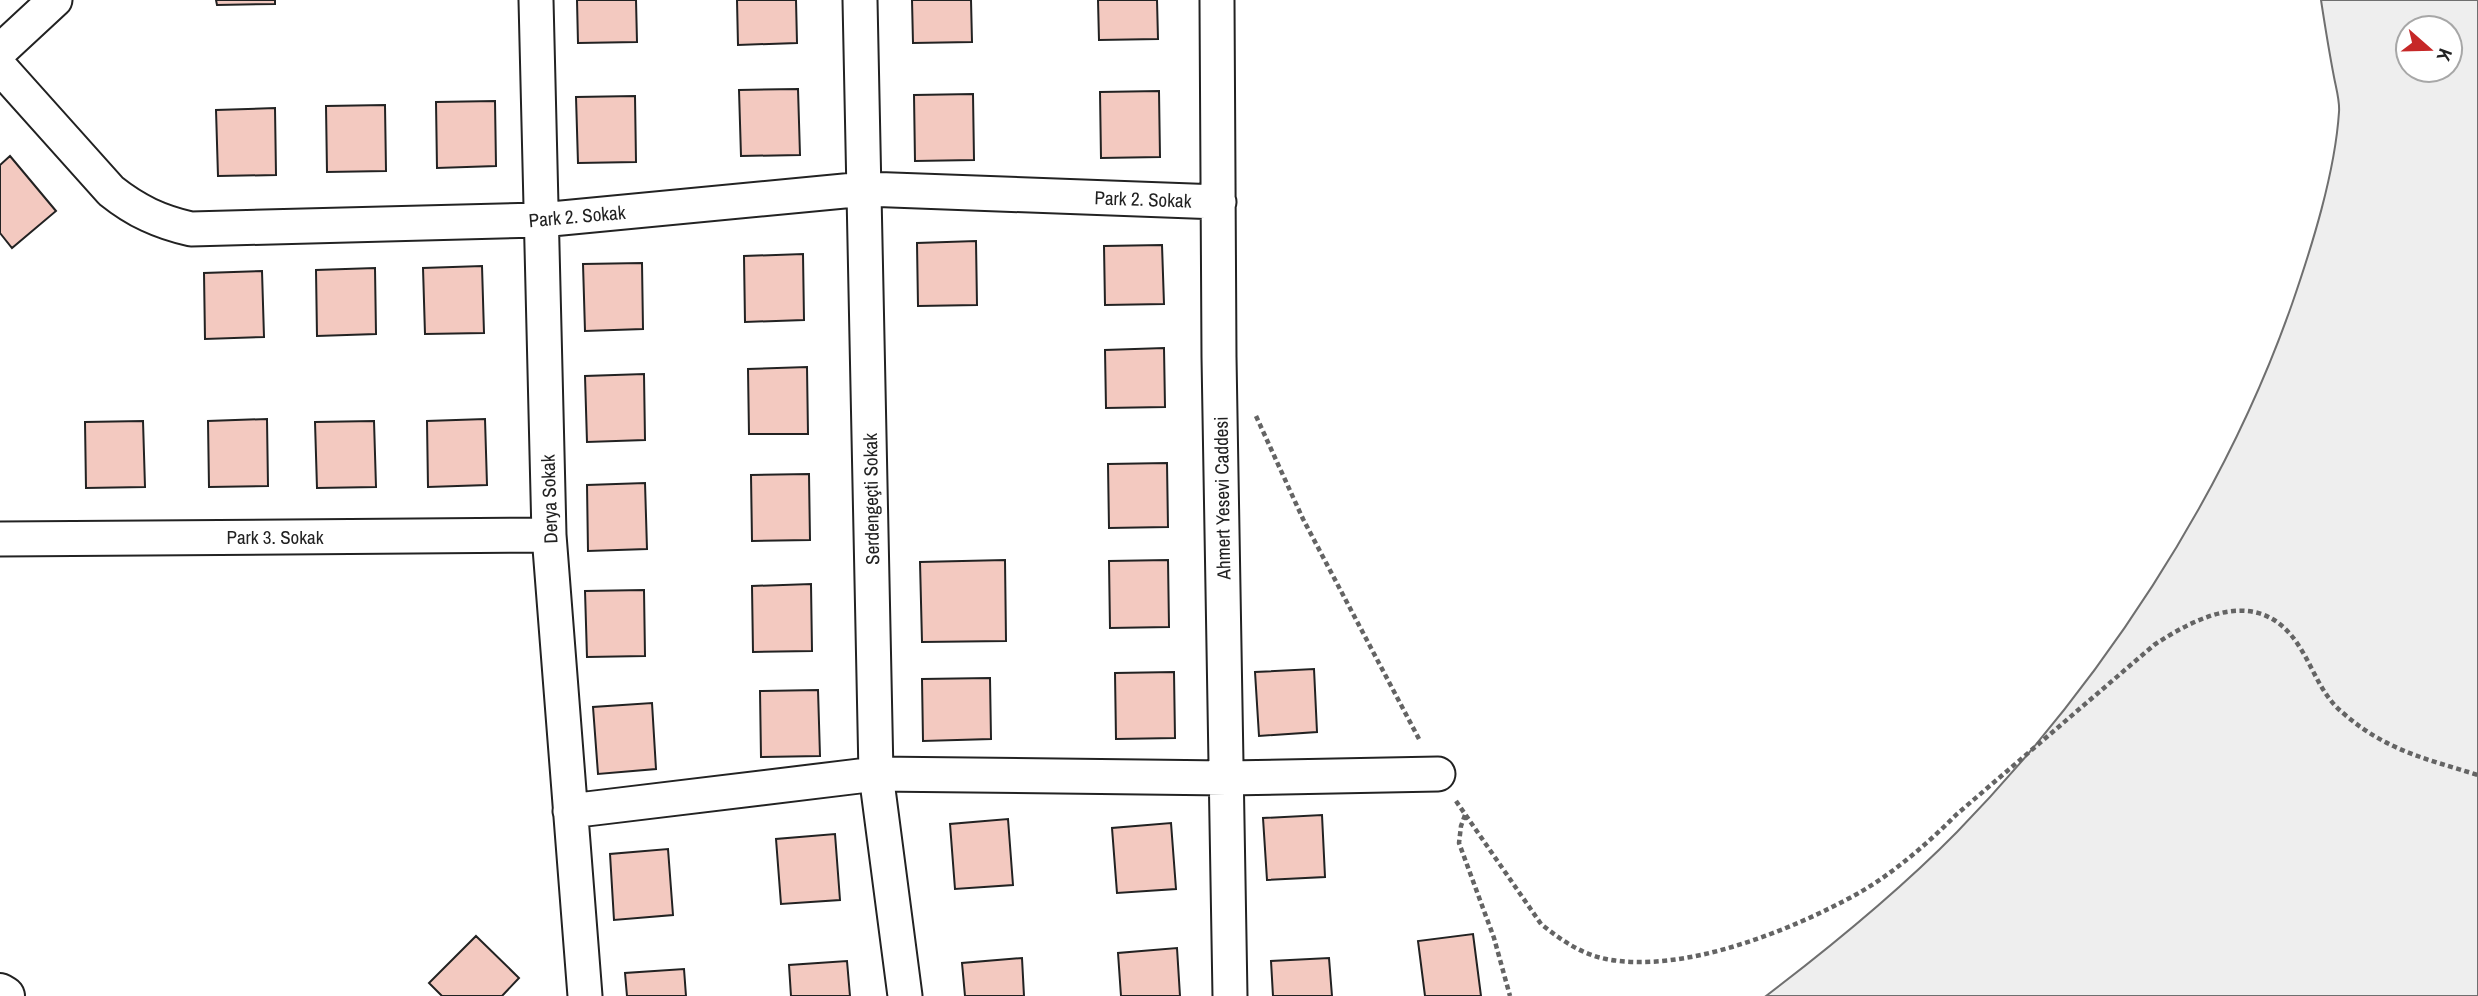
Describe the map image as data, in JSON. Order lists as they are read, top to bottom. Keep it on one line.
{"streets":{"street":["Park 2. Sokak","Ahmert Yesevi Caddesi","Derya Sokak","Serdengeçti Sokak","Park 3. Sokak"]},"crossings":[["Park 2. Sokak","Ahmert Yesevi Caddesi"],["Park 2. Sokak","Derya Sokak"],["Park 2. Sokak","Serdengeçti Sokak"],["Derya Sokak","Park 3. Sokak"]],"north":"right"}
